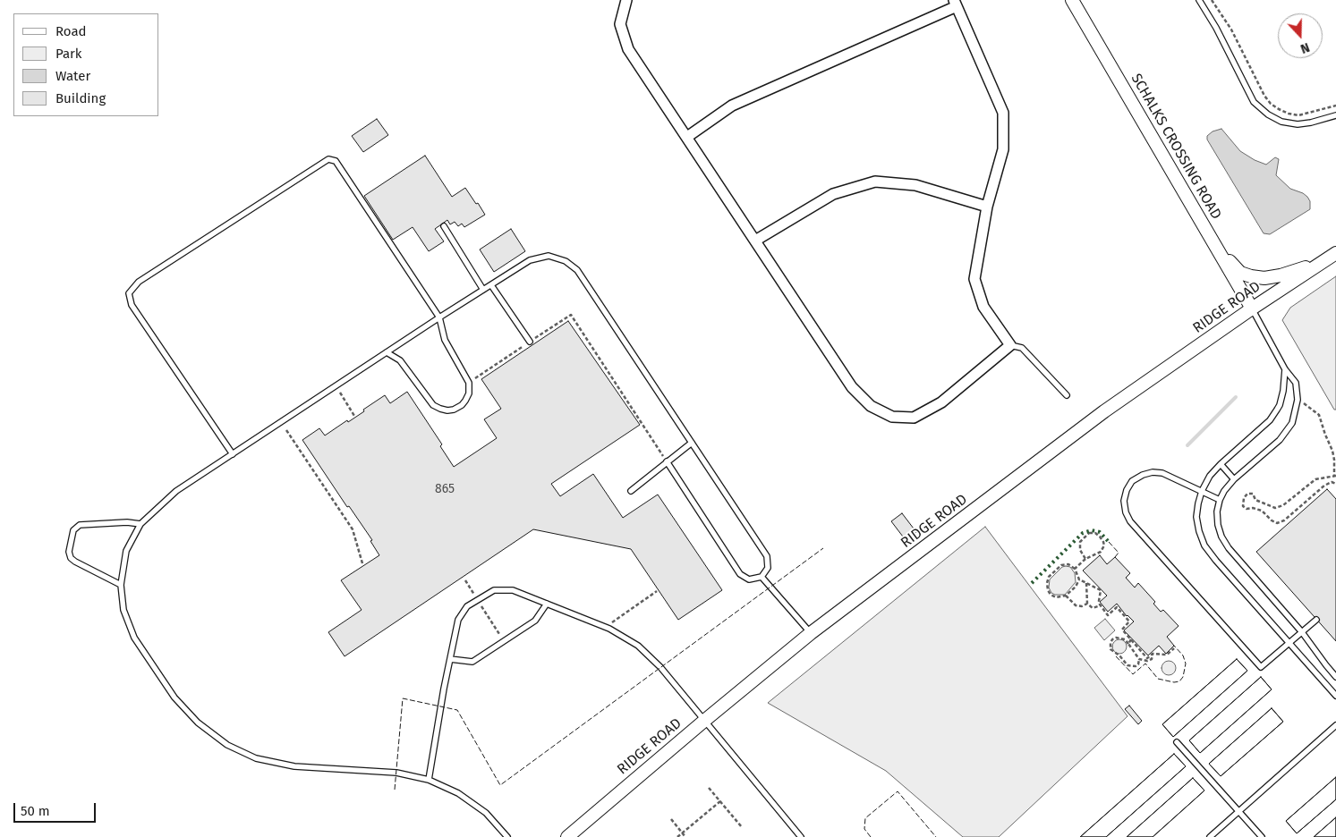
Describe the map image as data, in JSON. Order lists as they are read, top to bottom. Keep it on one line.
{"streets":{"street":["SCHALKS CROSSING ROAD","RIDGE ROAD"]},"crossings":[["SCHALKS CROSSING ROAD","RIDGE ROAD"]],"house_numbers":["865"],"legend":["Road","Park","Water","Building"],"scale_bar":"50 m","north":"bottom"}
